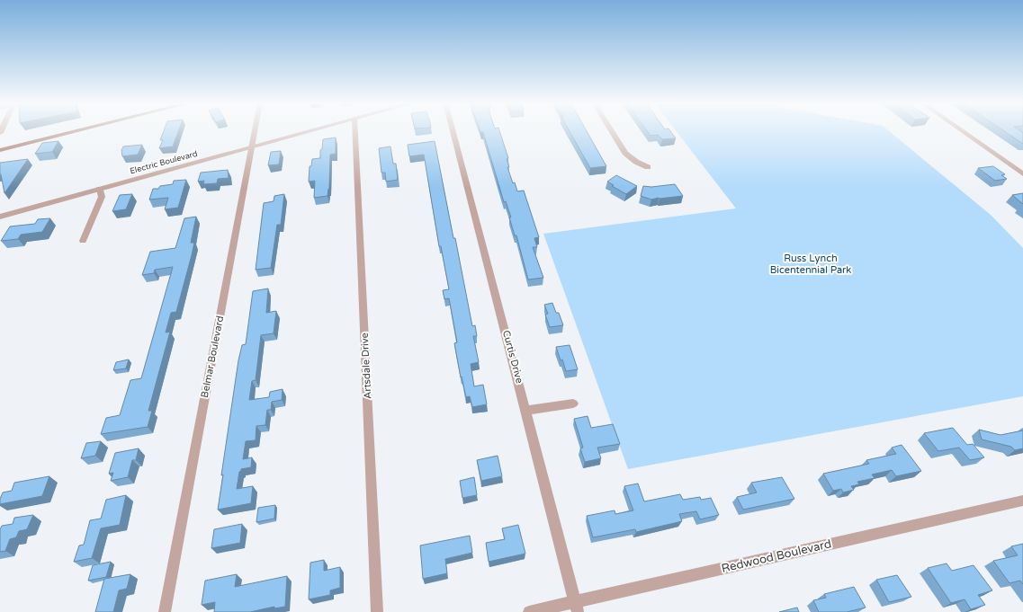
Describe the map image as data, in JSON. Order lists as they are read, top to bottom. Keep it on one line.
{"streets":{"street":["Electric Boulevard","Belmar Boulevard","Curtis Drive","Artsdale Drive","Redwood Boulevard"]},"crossings":[["Electric Boulevard","Belmar Boulevard"],["Curtis Drive","Redwood Boulevard"]],"parks":["Russ Lynch Bicentennial Park"]}
